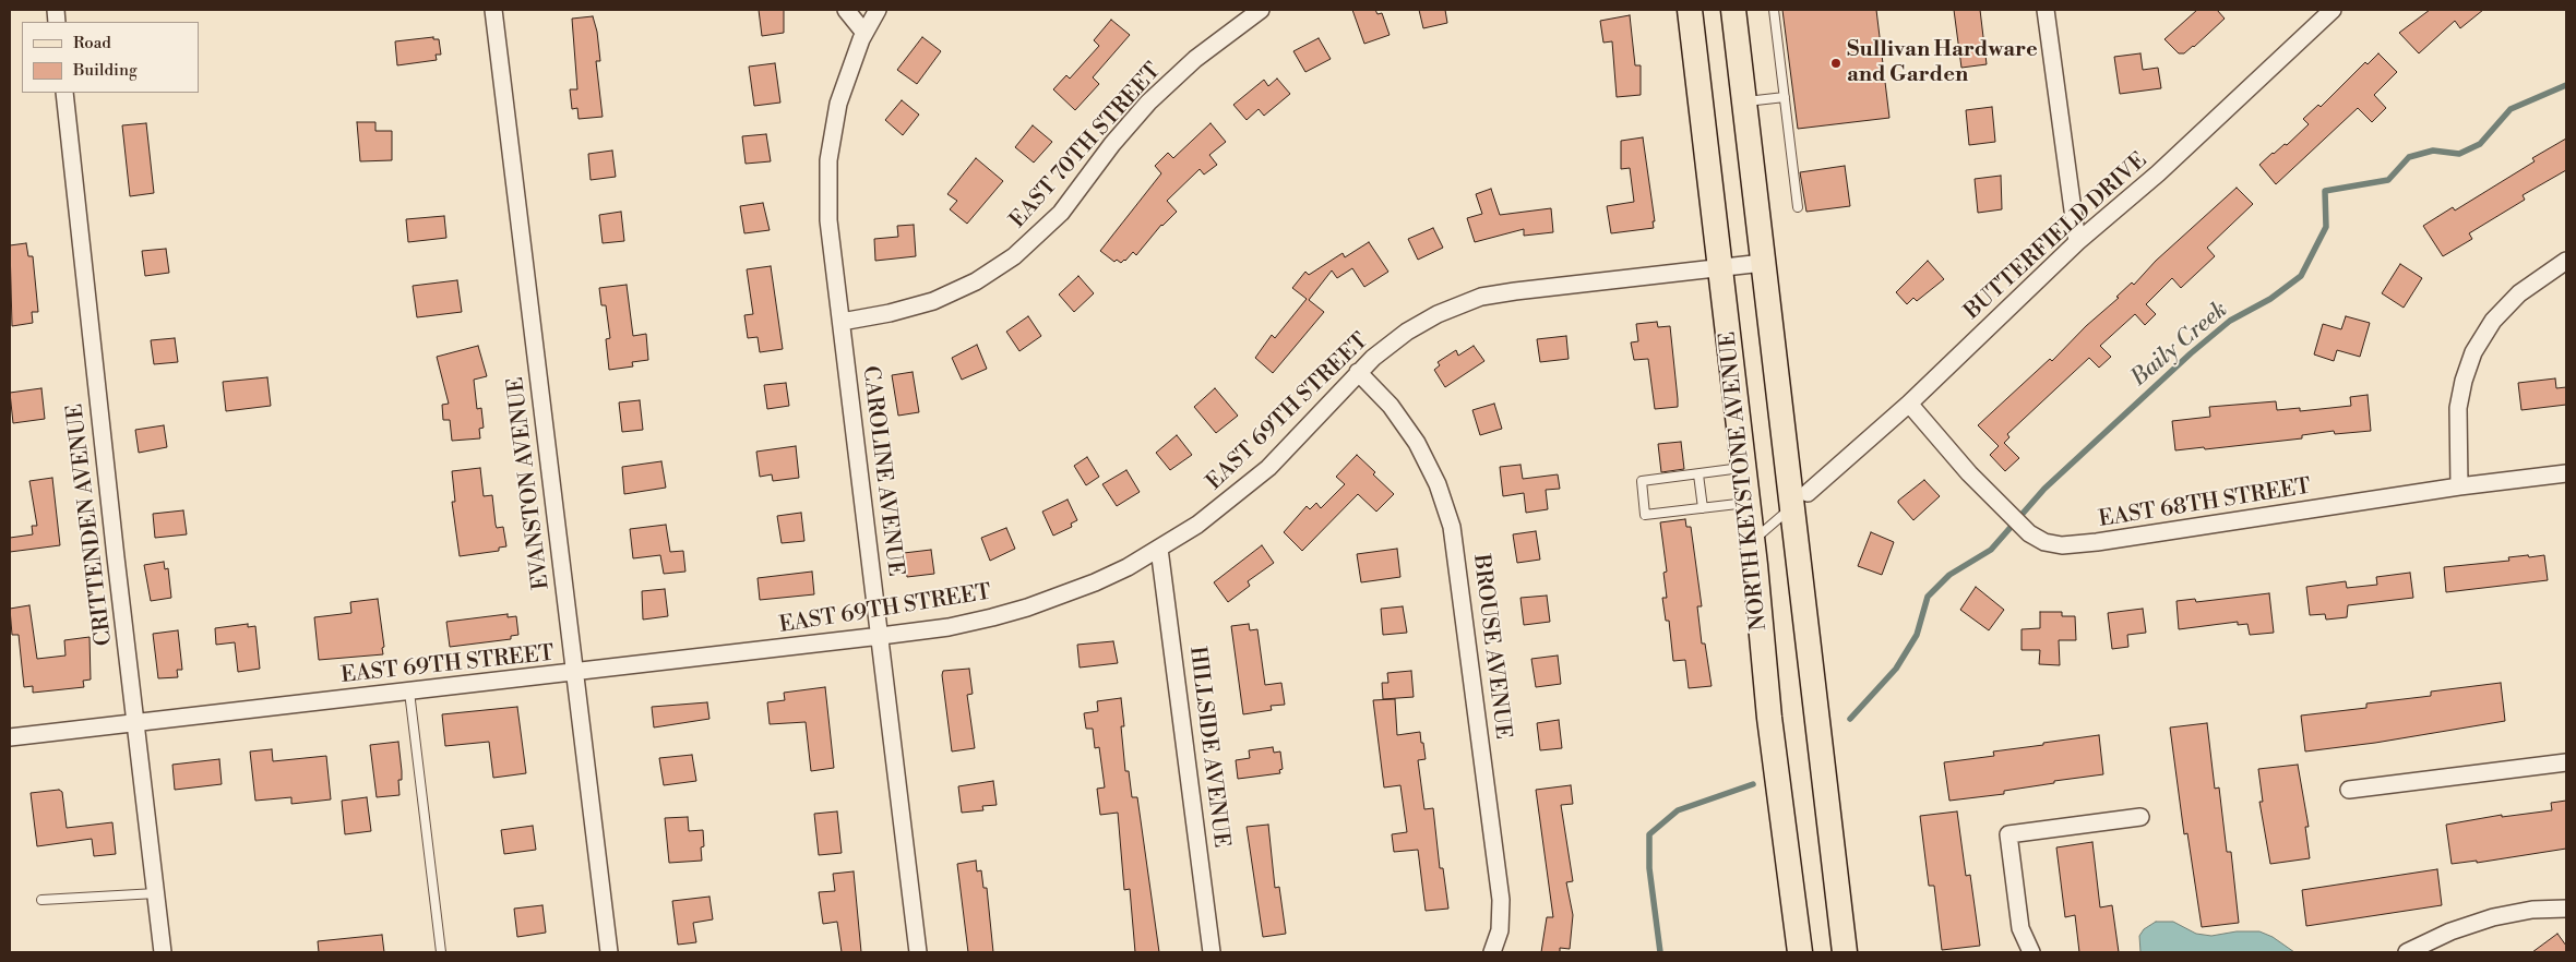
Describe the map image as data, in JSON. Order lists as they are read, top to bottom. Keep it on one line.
{"streets":{"main road":["NORTH KEYSTONE AVENUE"],"street":["EAST 70TH STREET","BUTTERFIELD DRIVE","EAST 69TH STREET","CAROLINE AVENUE","EVANSTON AVENUE","EAST 68TH STREET","CRITTENDEN AVENUE","BROUSE AVENUE","HILLSIDE AVENUE"]},"crossings":[["EAST 70TH STREET","CAROLINE AVENUE"],["BUTTERFIELD DRIVE","NORTH KEYSTONE AVENUE"],["BUTTERFIELD DRIVE","EAST 68TH STREET"],["EAST 69TH STREET","CAROLINE AVENUE"],["EAST 69TH STREET","NORTH KEYSTONE AVENUE"],["EAST 69TH STREET","EVANSTON AVENUE"],["EAST 69TH STREET","CRITTENDEN AVENUE"],["EAST 69TH STREET","BROUSE AVENUE"],["EAST 69TH STREET","HILLSIDE AVENUE"]],"water":["Baily Creek"],"places":["Sullivan Hardware and Garden"],"legend":["Road","Building"]}
